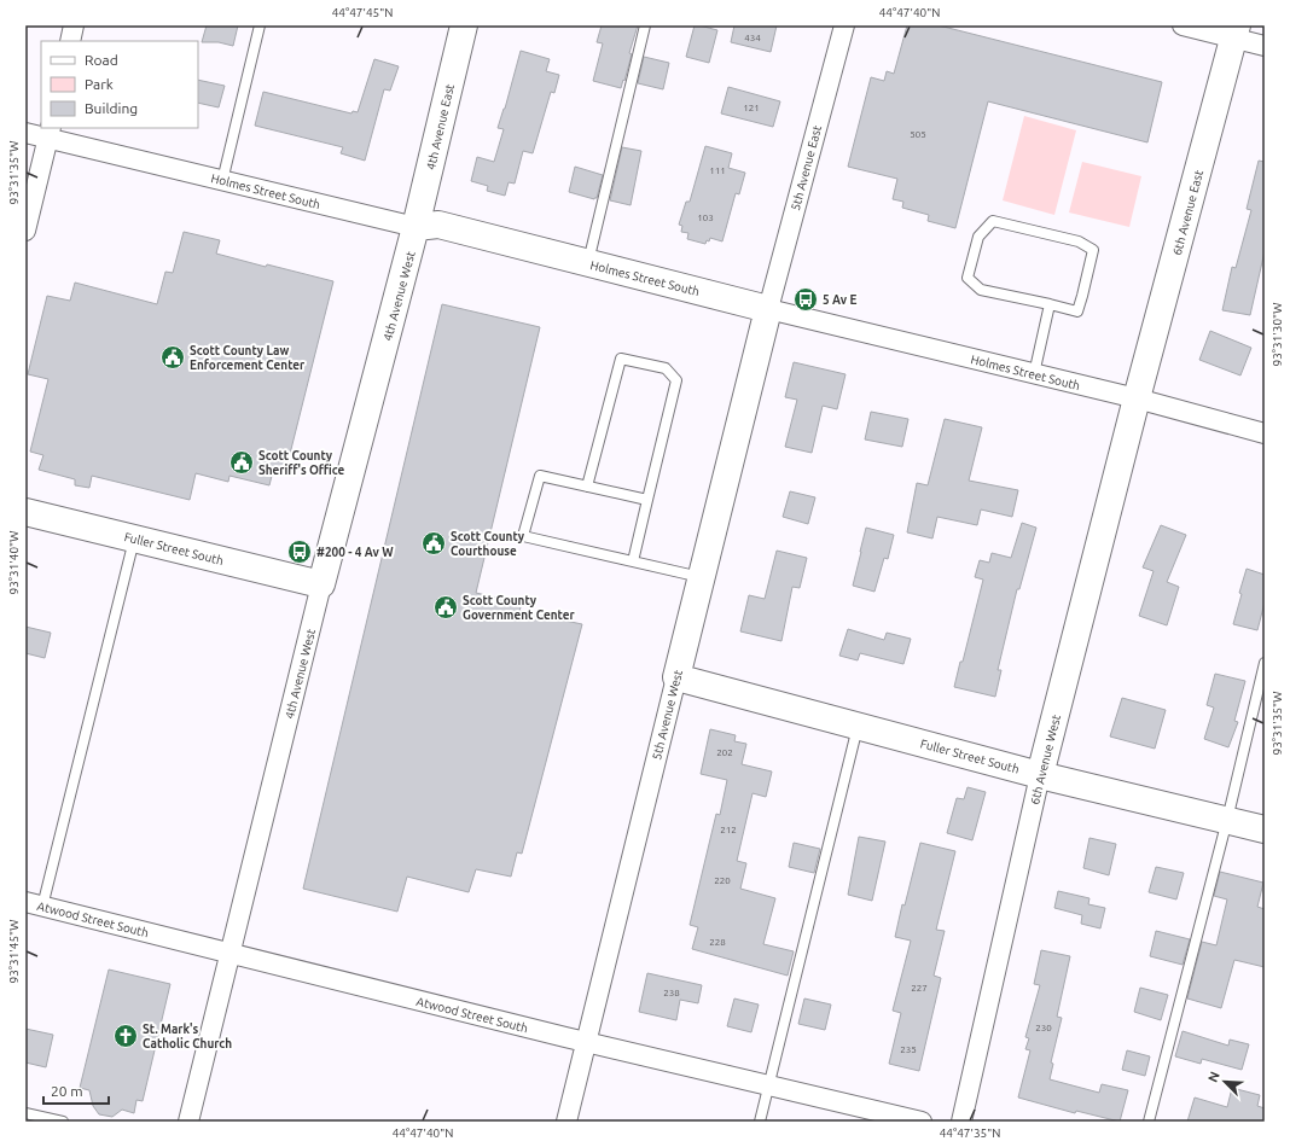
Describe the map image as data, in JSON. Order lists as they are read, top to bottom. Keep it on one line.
{"streets":{"street":["4th Avenue East","5th Avenue East","Holmes Street South","6th Avenue East","4th Avenue West","Fuller Street South","5th Avenue West","6th Avenue West","Atwood Street South"]},"crossings":[["4th Avenue East","Holmes Street South"],["4th Avenue East","4th Avenue West"],["5th Avenue East","Holmes Street South"],["5th Avenue East","5th Avenue West"],["Holmes Street South","6th Avenue East"],["Holmes Street South","4th Avenue West"],["Holmes Street South","5th Avenue West"],["Holmes Street South","6th Avenue West"],["6th Avenue East","6th Avenue West"],["4th Avenue West","Fuller Street South"],["4th Avenue West","Atwood Street South"],["Fuller Street South","5th Avenue West"],["Fuller Street South","6th Avenue West"],["5th Avenue West","Atwood Street South"]],"places":{"bus stop":["5 Av E","#200 - 4 Av W"],"public building":["Scott County Law Enforcement Center","Scott County Sheriff's Office","Scott County Courthouse","Scott County Government Center"],"church":["St. Mark's Catholic Church"]},"house_numbers":["434","121","505","111","103","202","212","220","228","227","238","230","235"],"legend":["Road","Park","Building"],"scale_bar":"20 m","north":"top left","coordinates":["44°47'45\"N","44°47'40\"N","93°31'35\"W","93°31'30\"W","93°31'40\"W","93°31'45\"W","44°47'35\"N"]}
